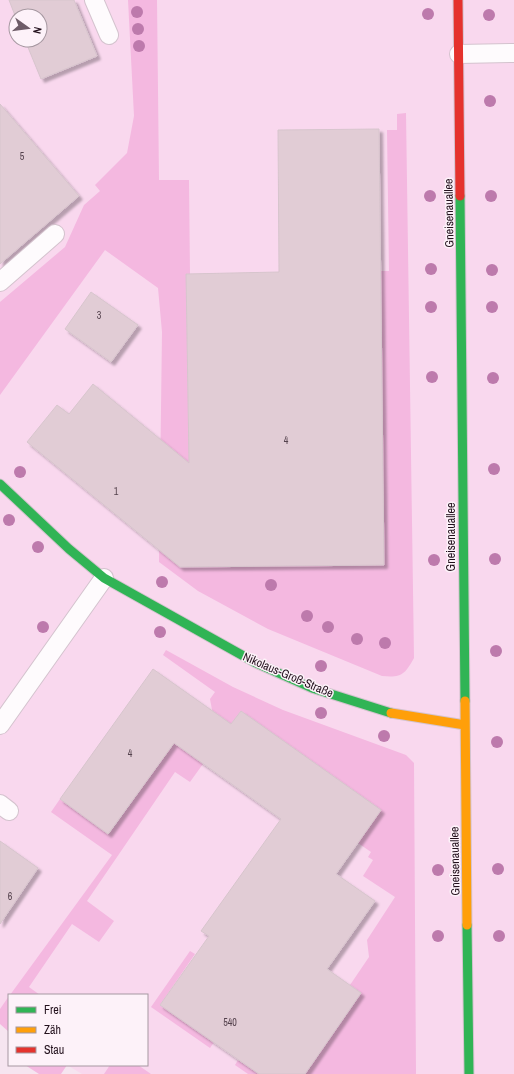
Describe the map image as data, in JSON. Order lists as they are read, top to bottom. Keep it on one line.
{"streets":{"main road":["Gneisenauallee","Nikolaus-Groß-Straße"]},"crossings":[["Gneisenauallee","Nikolaus-Groß-Straße"]],"house_numbers":["5","3","4","1","4","6","540"],"legend":["Frei","Zäh","Stau"],"north":"right"}
